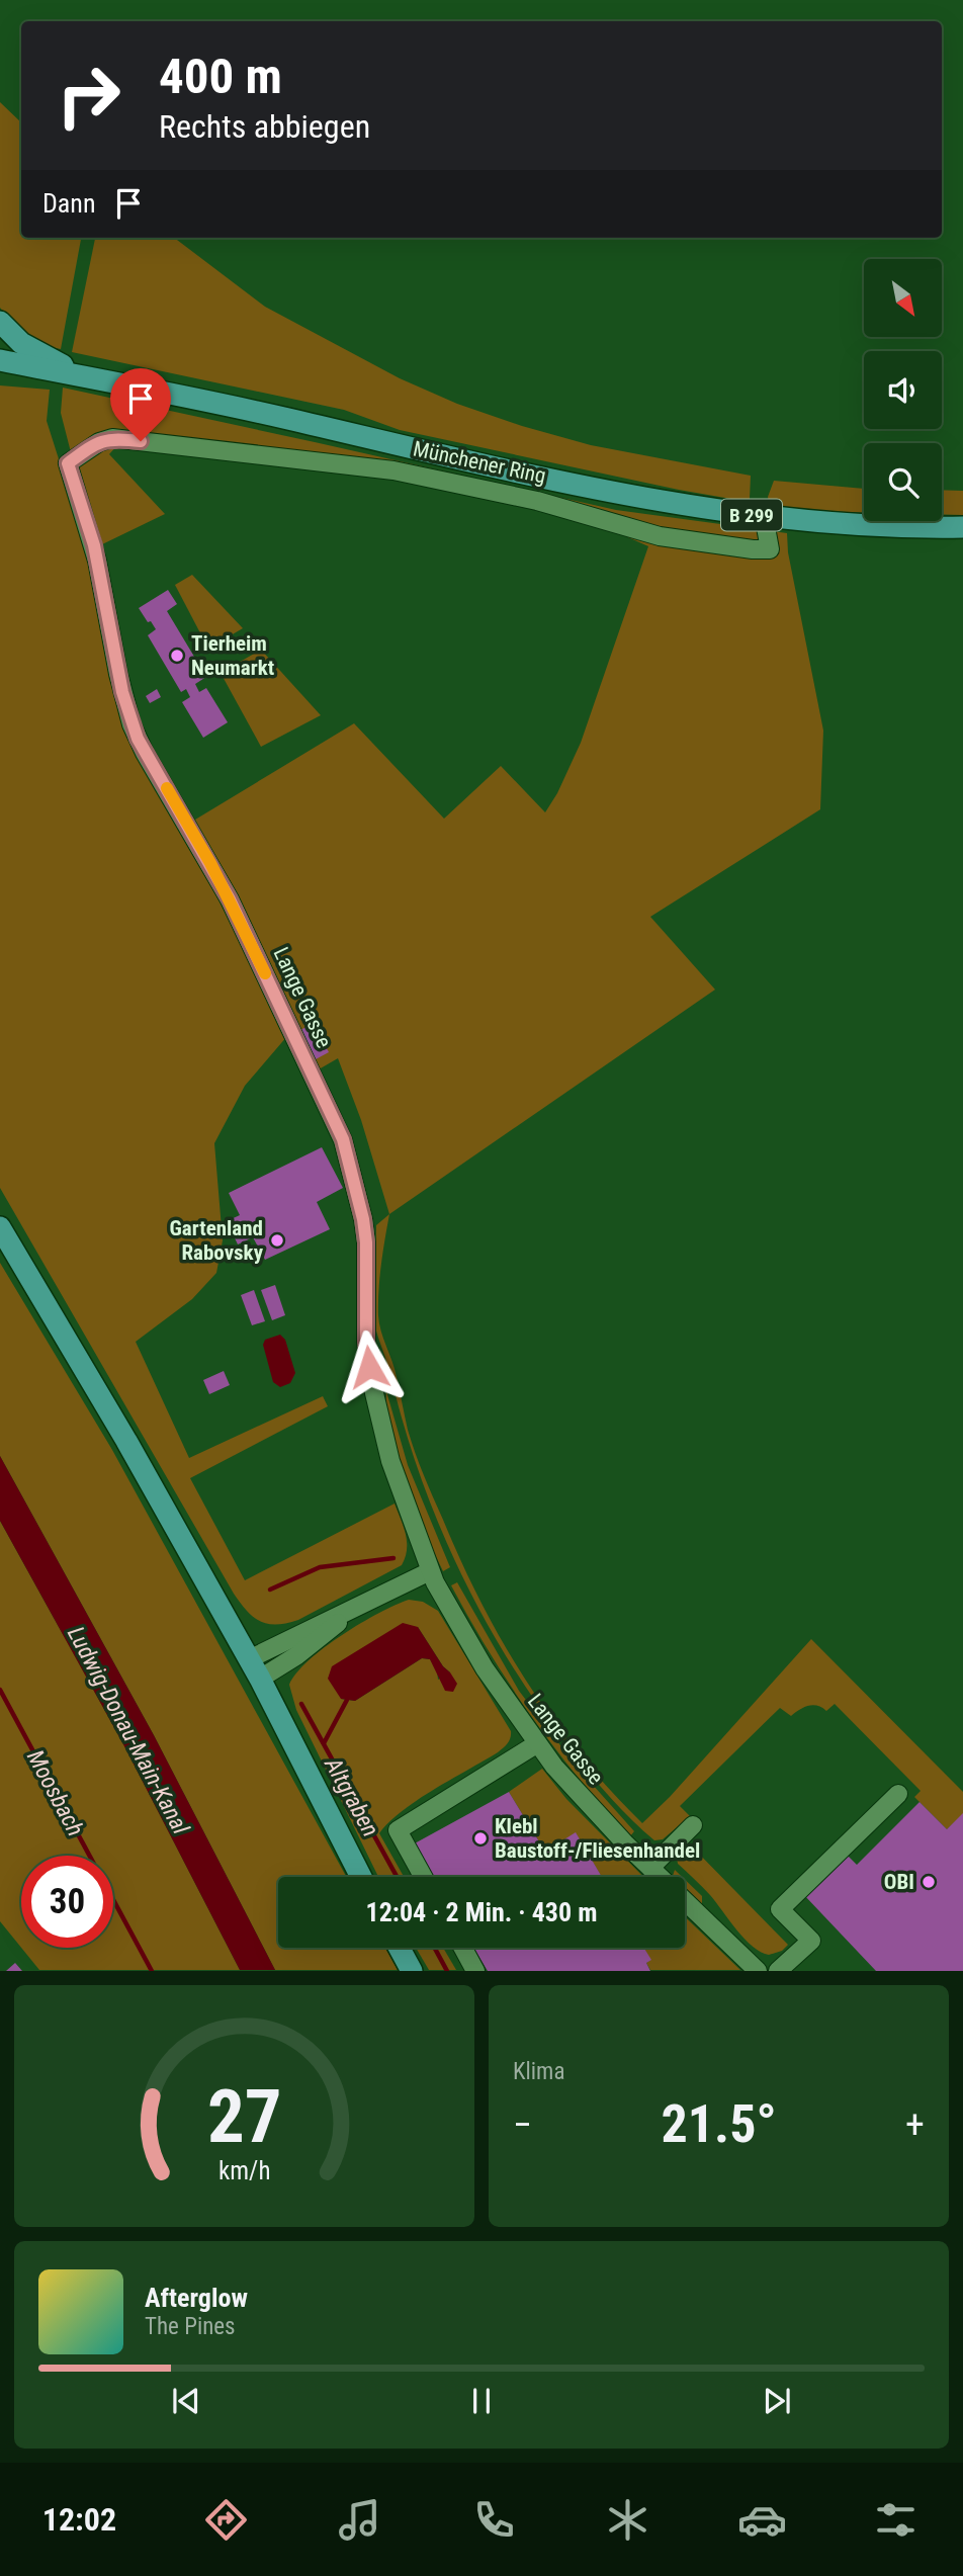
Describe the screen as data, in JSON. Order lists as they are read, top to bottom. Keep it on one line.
{"streets":{"main road":["Münchener Ring","B 299"],"street":["Lange Gasse"]},"crossings":[["Münchener Ring","Lange Gasse"]],"water":["Ludwig-Donau-Main-Kanal","Moosbach","Altgraben"],"places":["Tierheim Neumarkt","Gartenland Rabovsky","Klebl Baustoff-/Fliesenhandel","OBI"],"north":"bottom right","page":{"turn":["400 m","Rechts abbiegen"],"then":"Dann","limit":"30","trip":"12:04 · 2 Min. · 430 m","tile":"Klima","heat":["−","21.5°","+"],"song":["Afterglow","The Pines"],"tabs":"12:02","gauge":["27","km/h"]}}
